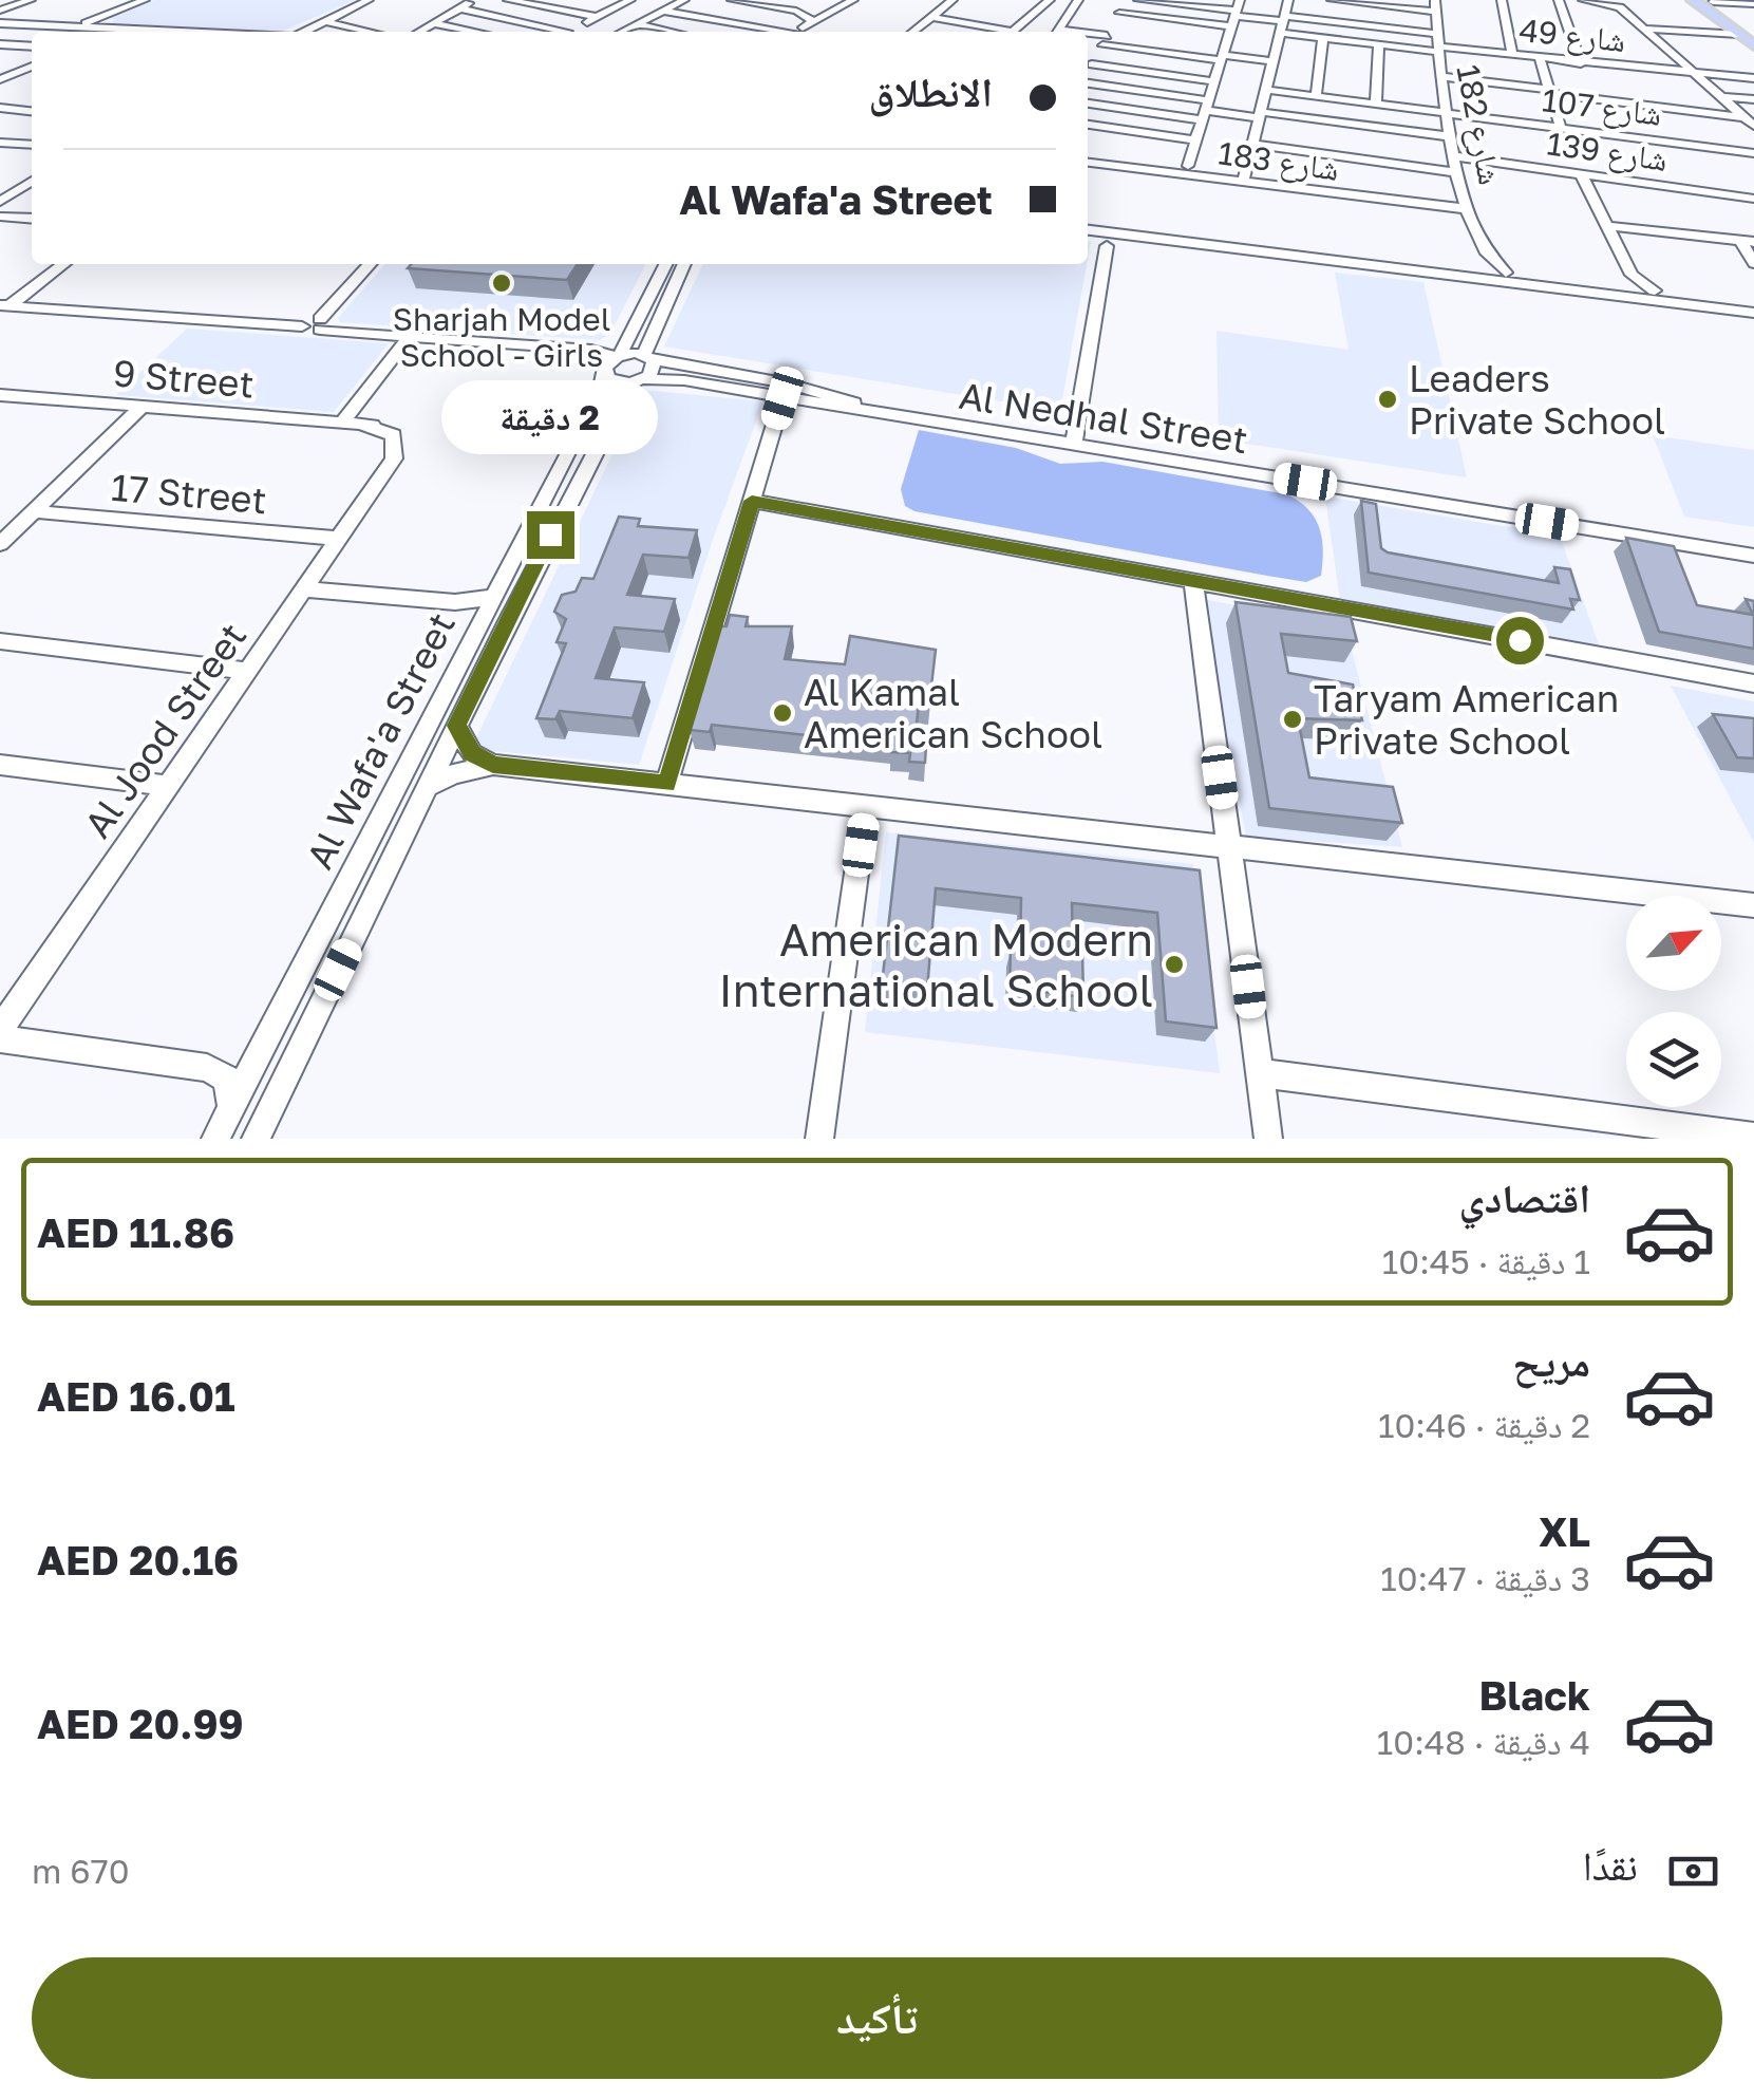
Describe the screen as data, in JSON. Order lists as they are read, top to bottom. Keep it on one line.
{"streets":{"street":["شارع 49","شارع 107","شارع 182","شارع 139","شارع 183","9 Street","Al Nedhal Street","17 Street","Al Jood Street","Al Wafa'a Street"]},"crossings":[["شارع 49","شارع 182"],["شارع 107","شارع 182"],["شارع 182","شارع 139"],["شارع 182","شارع 183"],["9 Street","Al Jood Street"],["Al Nedhal Street","Al Wafa'a Street"],["17 Street","Al Jood Street"]],"places":["Sharjah Model School - Girls","Leaders Private School","Al Kamal American School","Taryam American Private School","American Modern International School"],"north":"top right","page":{"banner":["الانطلاق","Al Wafa'a Street"],"bubble":"2 دقيقة","list":[{"name":"اقتصادي","note":"1 دقيقة · 10:45","value":"AED 11.86"},{"name":"مريح","note":"2 دقيقة · 10:46","value":"AED 16.01"},{"name":"XL","note":"3 دقيقة · 10:47","value":"AED 20.16"},{"name":"Black","note":"4 دقيقة · 10:48","value":"AED 20.99"}],"pay":["نقدًا","670 m"],"buttons":"تأكيد"}}
